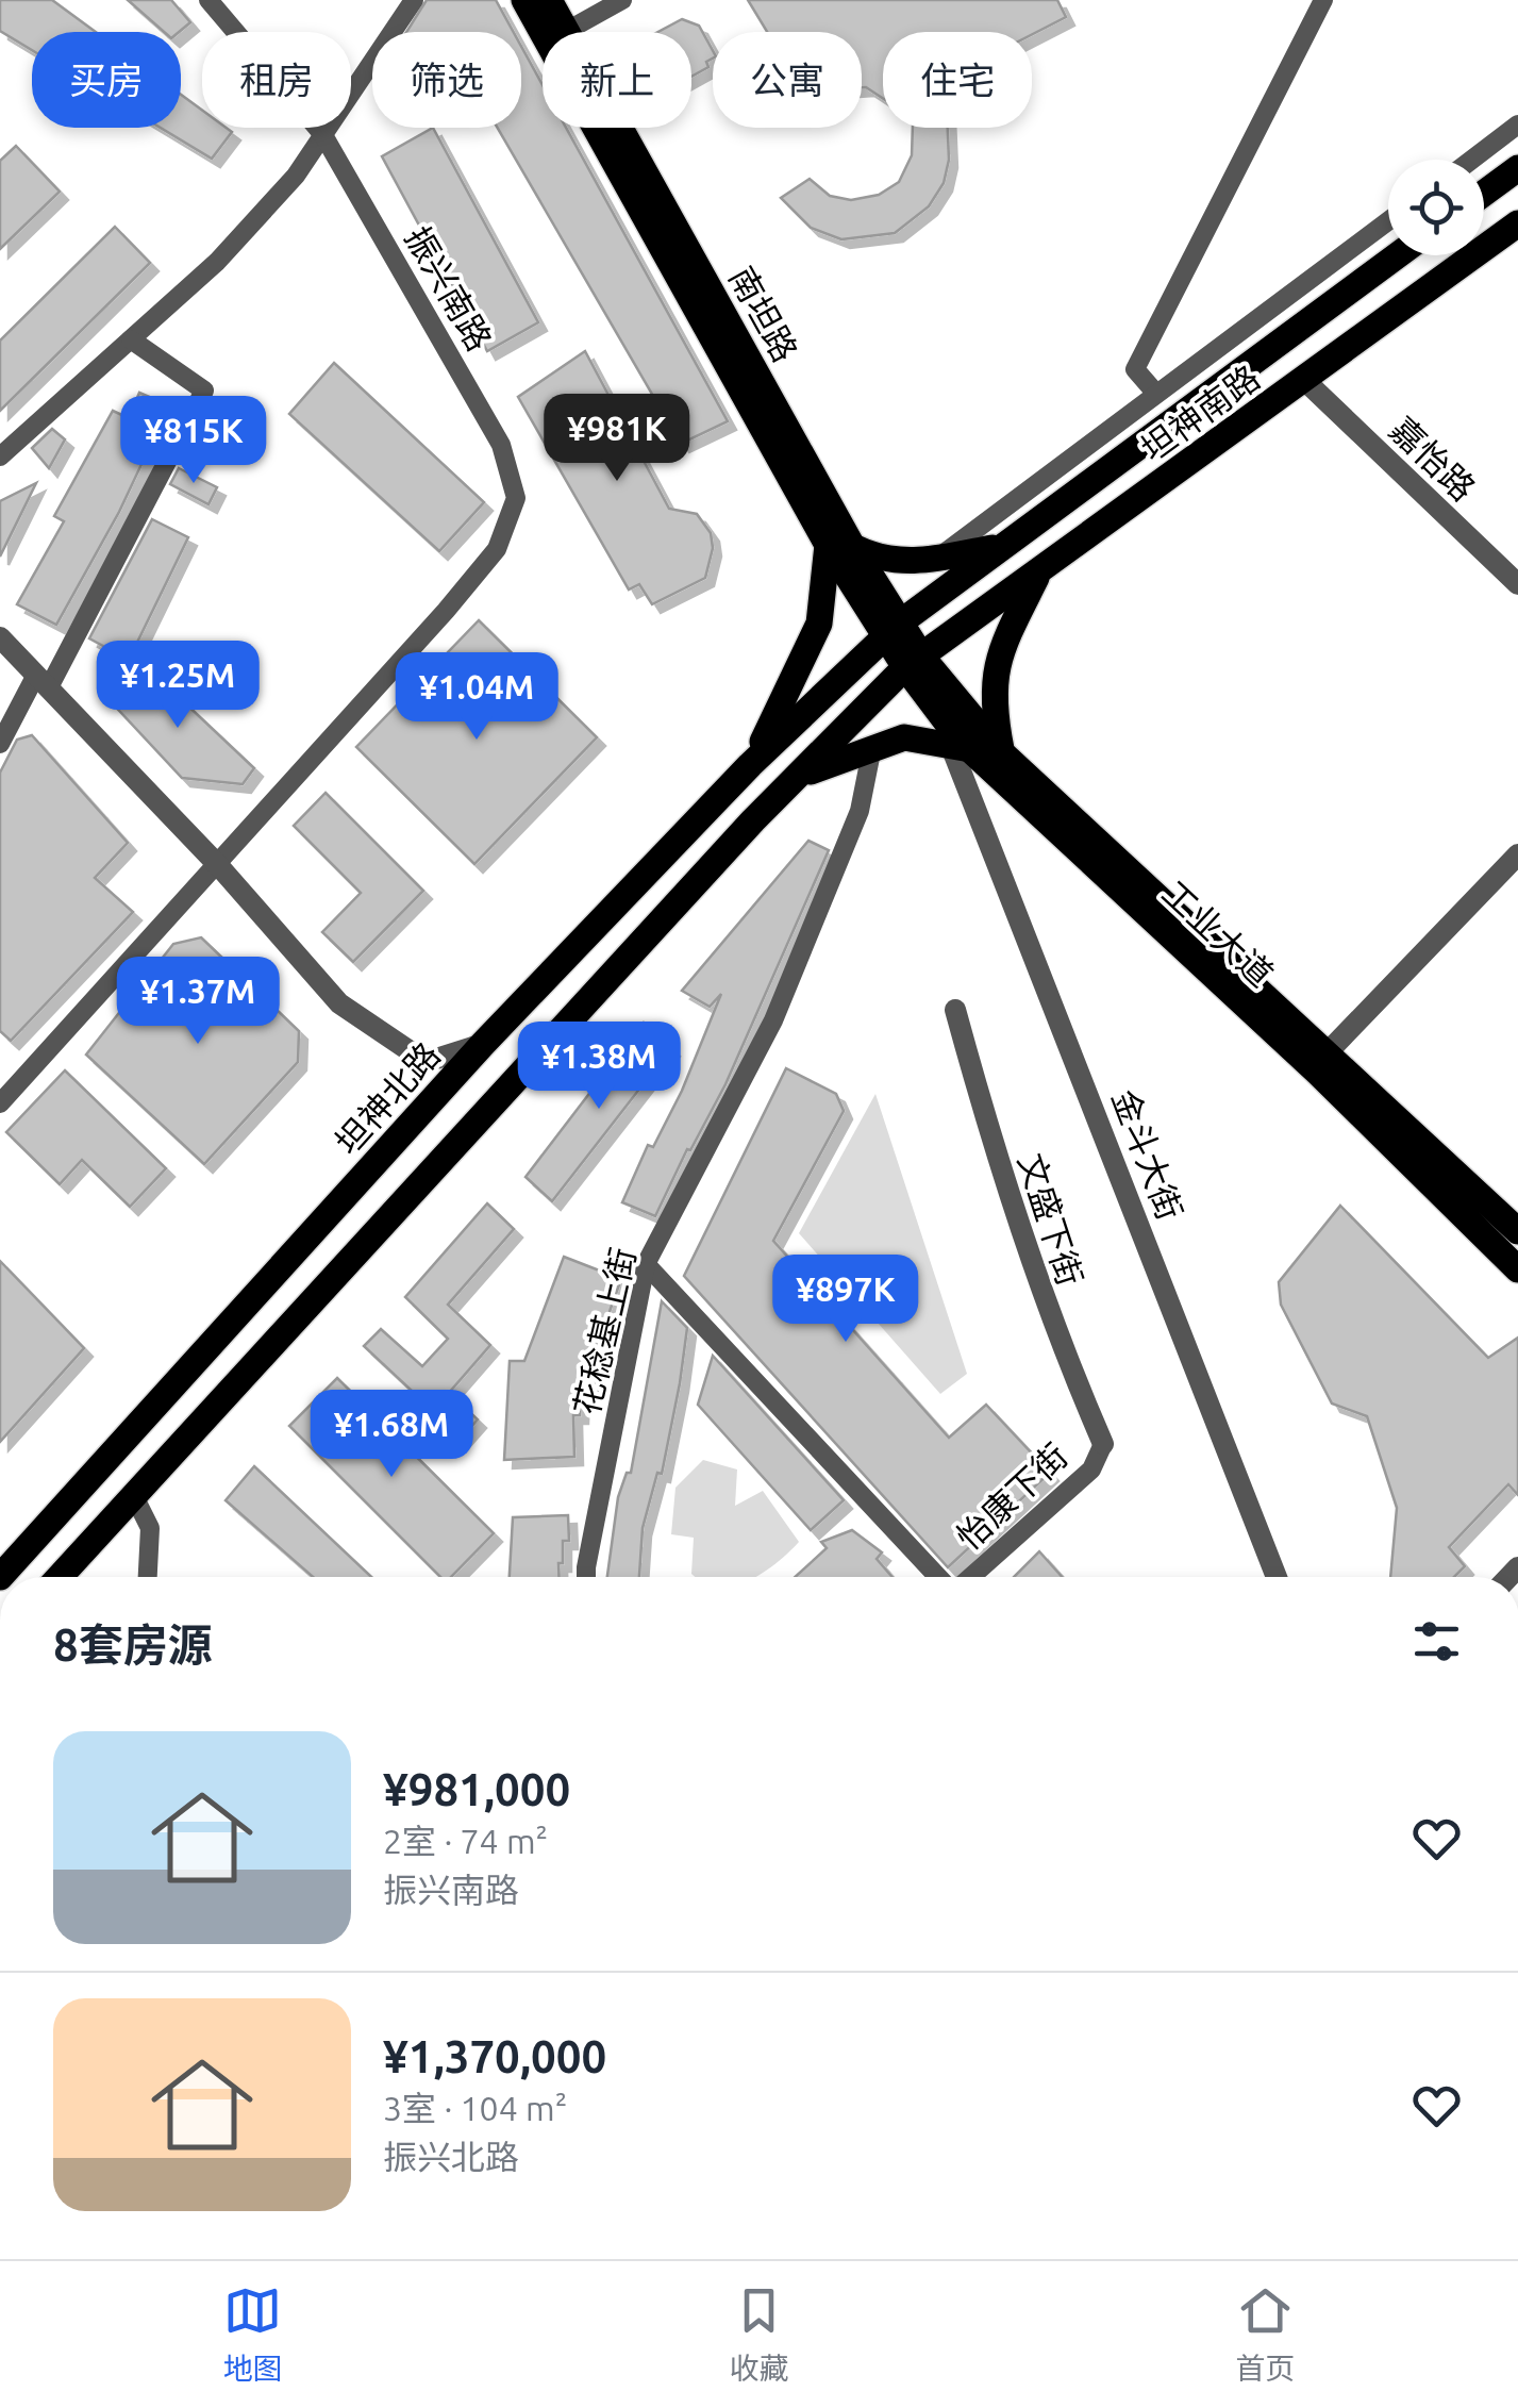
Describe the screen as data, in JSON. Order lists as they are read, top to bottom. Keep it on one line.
{"streets":{"main road":["南坦路","坦神南路","工业大道","坦神北路"],"street":["振兴南路","嘉怡路","金斗大街","文盛下街","花稔基上街","怡康下街"]},"crossings":[["南坦路","坦神南路"],["南坦路","工业大道"],["南坦路","坦神北路"],["坦神南路","嘉怡路"],["坦神南路","工业大道"],["坦神南路","坦神北路"],["工业大道","金斗大街"],["文盛下街","怡康下街"]],"page":{"chip":["买房","租房","筛选","新上","公寓","住宅"],"price":["¥981K","¥815K","¥1.25M","¥1.04M","¥1.37M","¥1.38M","¥897K","¥1.68M"],"heading":"8套房源","list":[{"name":"¥981,000","note":"2室 · 74 m² · 振兴南路"},{"name":"¥1,370,000","note":"3室 · 104 m² · 振兴北路"}],"tabs":["地图","收藏","首页"]}}
